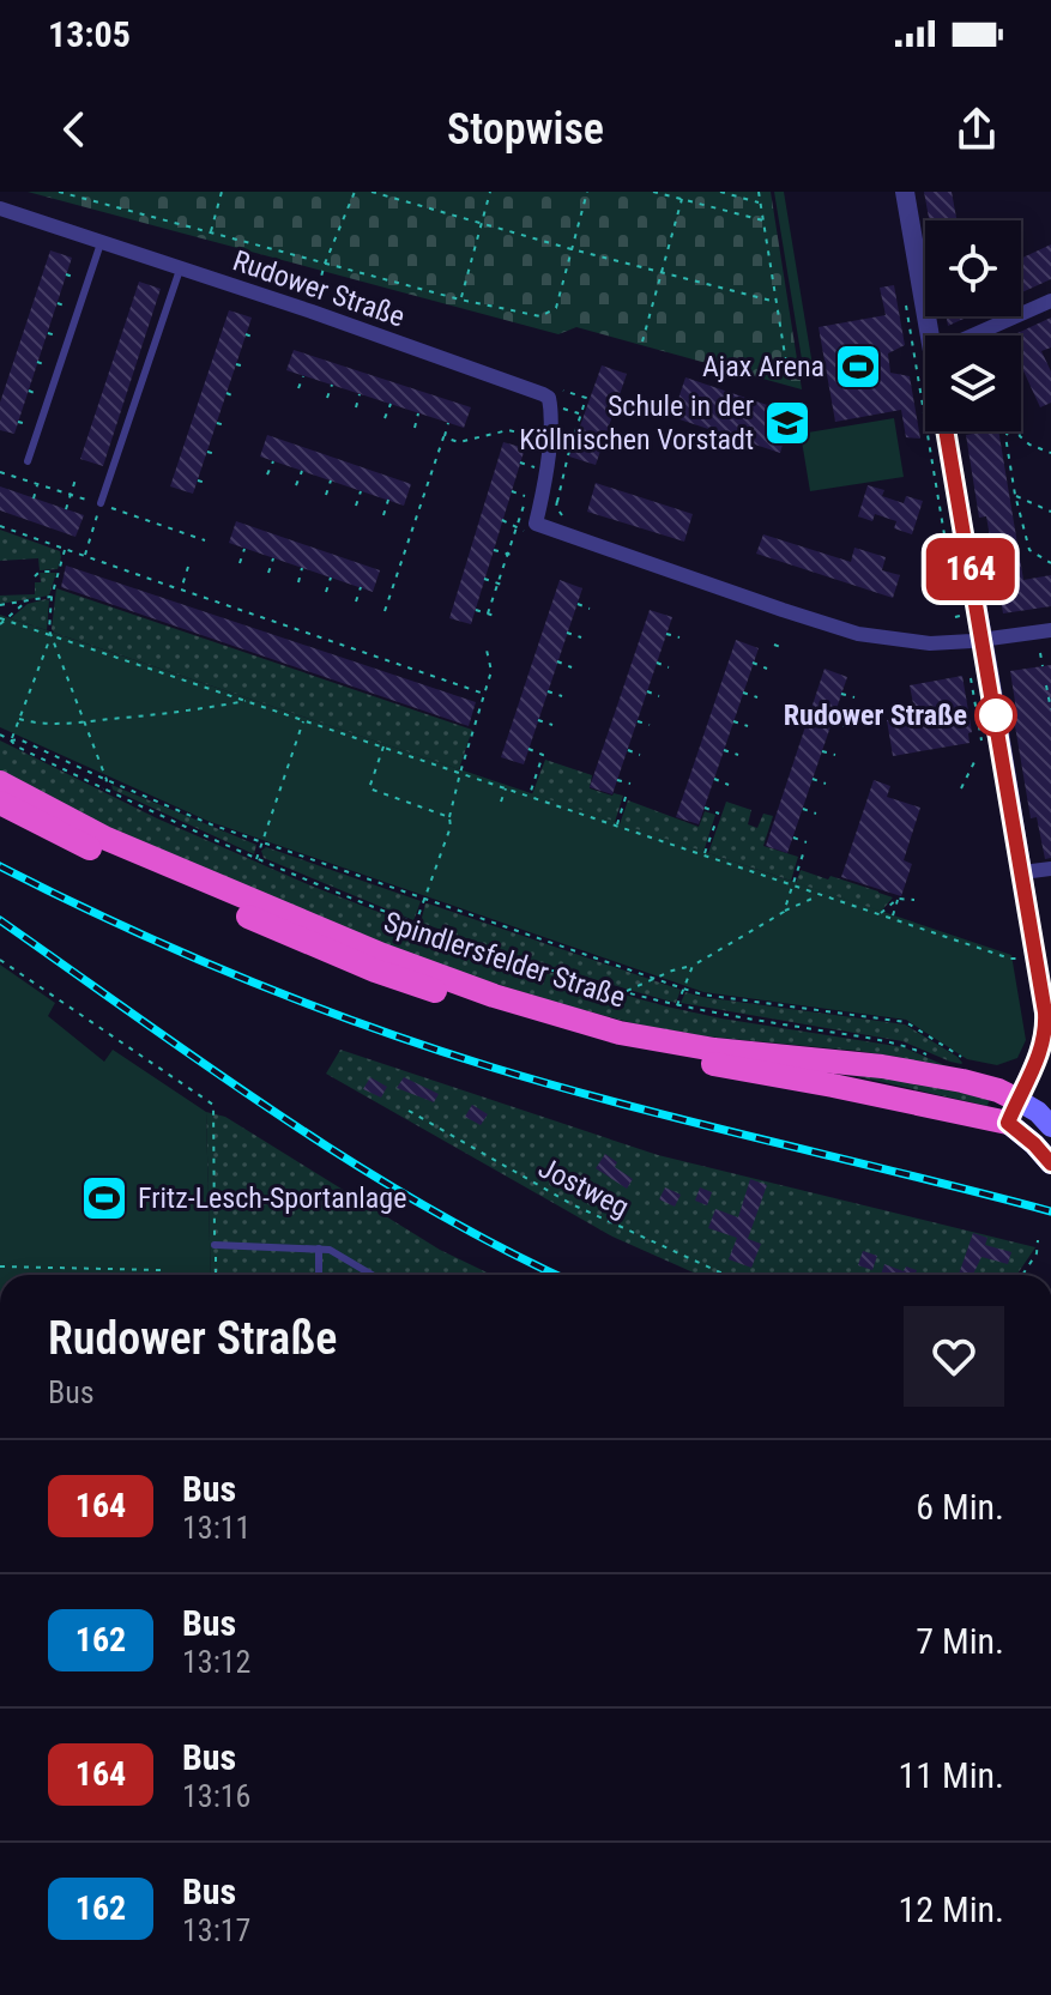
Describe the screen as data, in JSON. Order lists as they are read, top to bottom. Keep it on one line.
{"streets":{"highway":["Spindlersfelder Straße"],"street":["Rudower Straße"],"path":["Jostweg"]},"places":{"sports":["Ajax Arena","Fritz-Lesch-Sportanlage"],"school or university":["Schule in der Köllnischen Vorstadt"],"other":["Rudower Straße"]},"lines":["bus line 164"],"page":{"status":"13:05","header":"Stopwise","on_map":"164","heading":["Rudower Straße","Bus"],"list":[{"mark":"164","name":"Bus","note":"13:11","value":"6 Min."},{"mark":"162","name":"Bus","note":"13:12","value":"7 Min."},{"mark":"164","name":"Bus","note":"13:16","value":"11 Min."},{"mark":"162","name":"Bus","note":"13:17","value":"12 Min."}]}}
